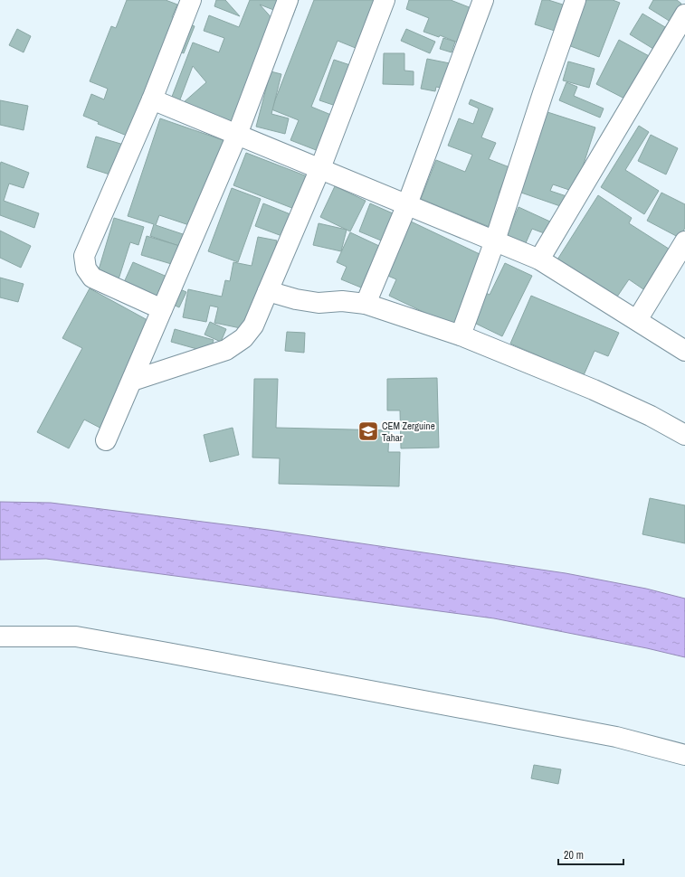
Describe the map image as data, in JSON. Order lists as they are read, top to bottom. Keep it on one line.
{"places":{"school or university":["CEM Zerguine Tahar"]},"scale_bar":"20 m"}
